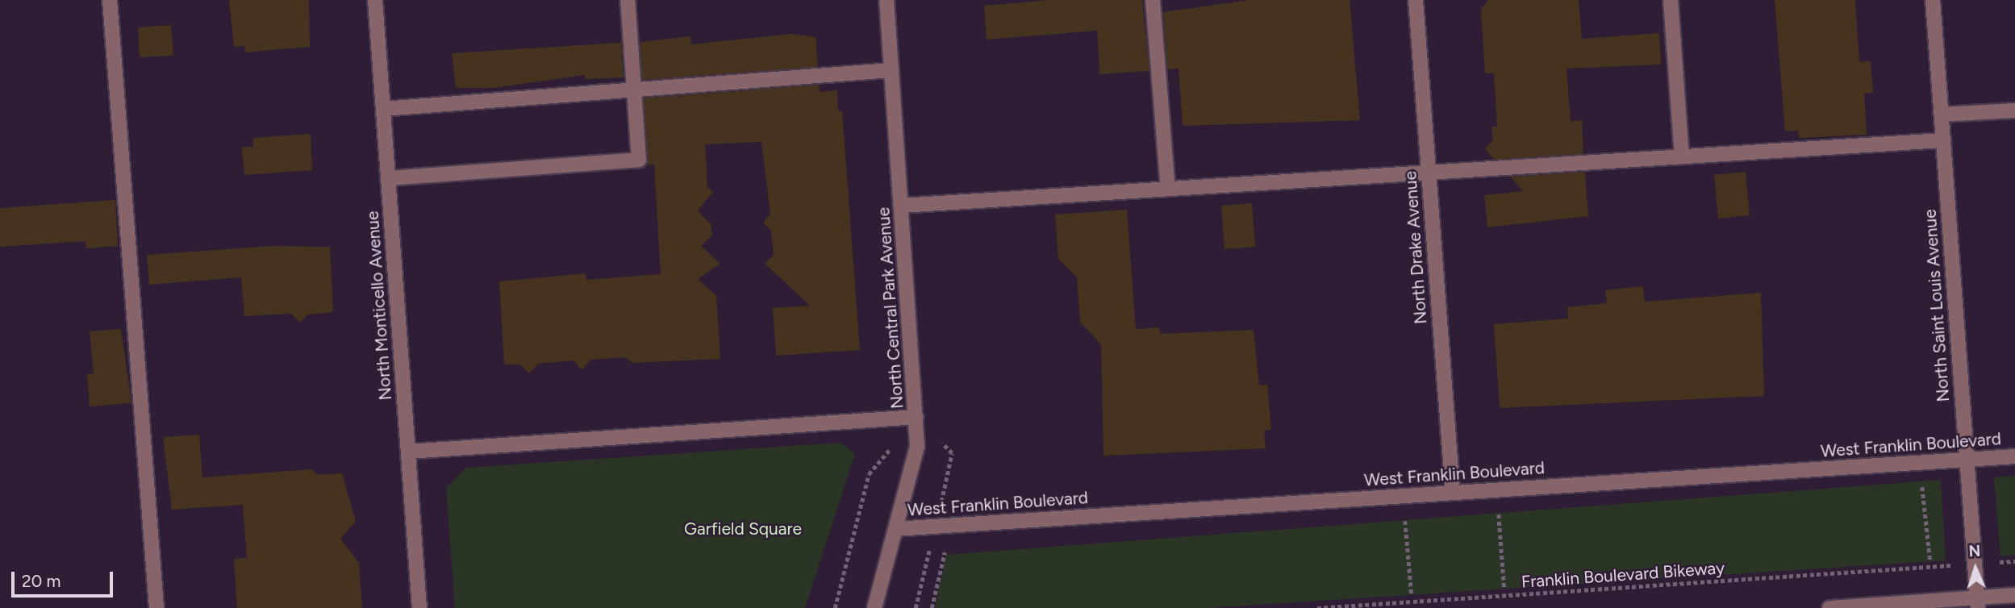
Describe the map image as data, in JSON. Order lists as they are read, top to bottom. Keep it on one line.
{"streets":{"street":["North Drake Avenue","North Monticello Avenue","North Saint Louis Avenue","North Central Park Avenue","West Franklin Boulevard"],"path":["Franklin Boulevard Bikeway"]},"crossings":[["North Drake Avenue","West Franklin Boulevard"],["North Saint Louis Avenue","West Franklin Boulevard"],["North Central Park Avenue","West Franklin Boulevard"]],"parks":["Garfield Square"],"scale_bar":"20 m","north":"top"}
